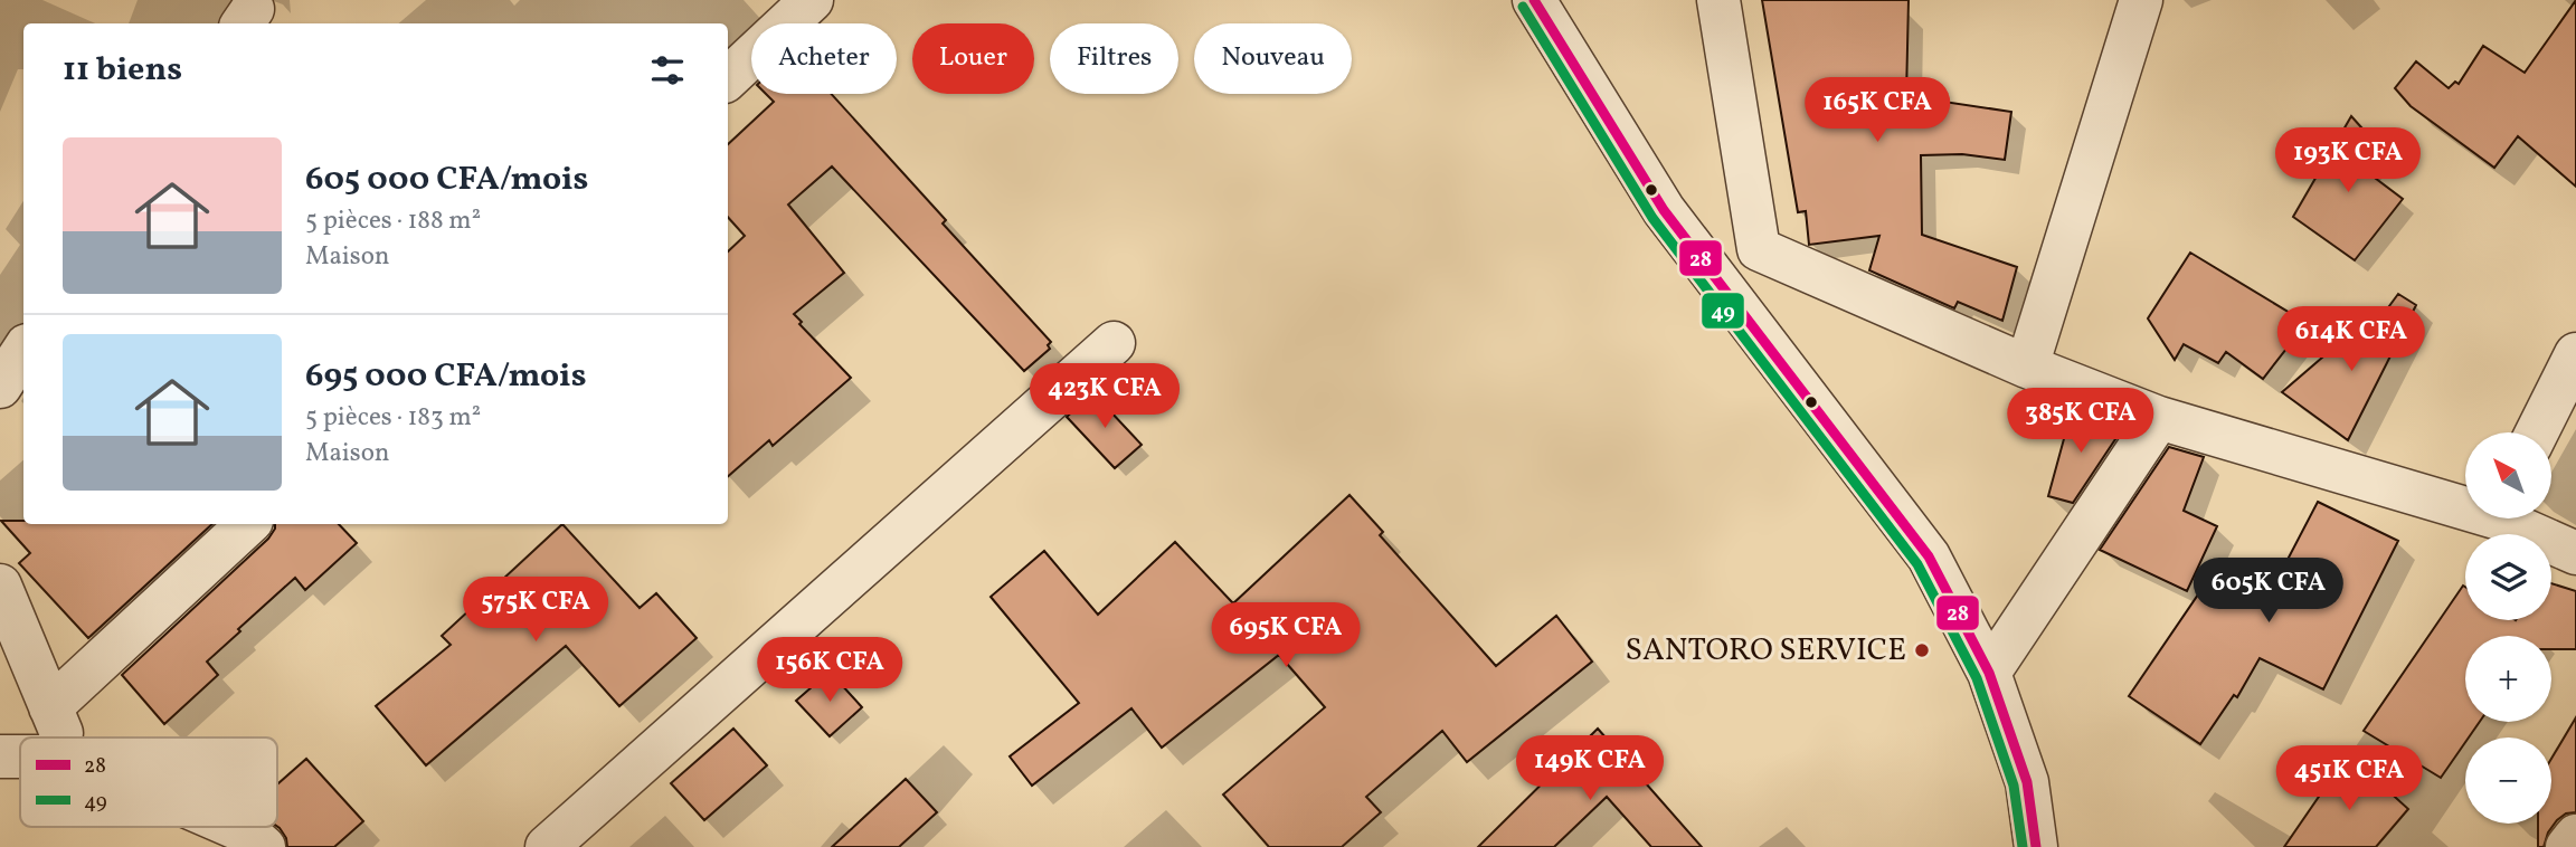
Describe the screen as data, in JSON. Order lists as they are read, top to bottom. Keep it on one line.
{"places":["SANTORO SERVICE"],"lines":["transit line 28","transit line 49"],"legend":["28","49"],"north":"top left","page":{"chip":["Acheter","Louer","Filtres","Nouveau"],"heading":"11 biens","price":["165K CFA","193K CFA","614K CFA","423K CFA","385K CFA","605K CFA","575K CFA","695K CFA","156K CFA","149K CFA","451K CFA"],"list":[{"name":"605 000 CFA/mois","note":"5 pièces · 188 m² · Maison"},{"name":"695 000 CFA/mois","note":"5 pièces · 183 m² · Maison"}],"map_buttons":["+","−"]}}
